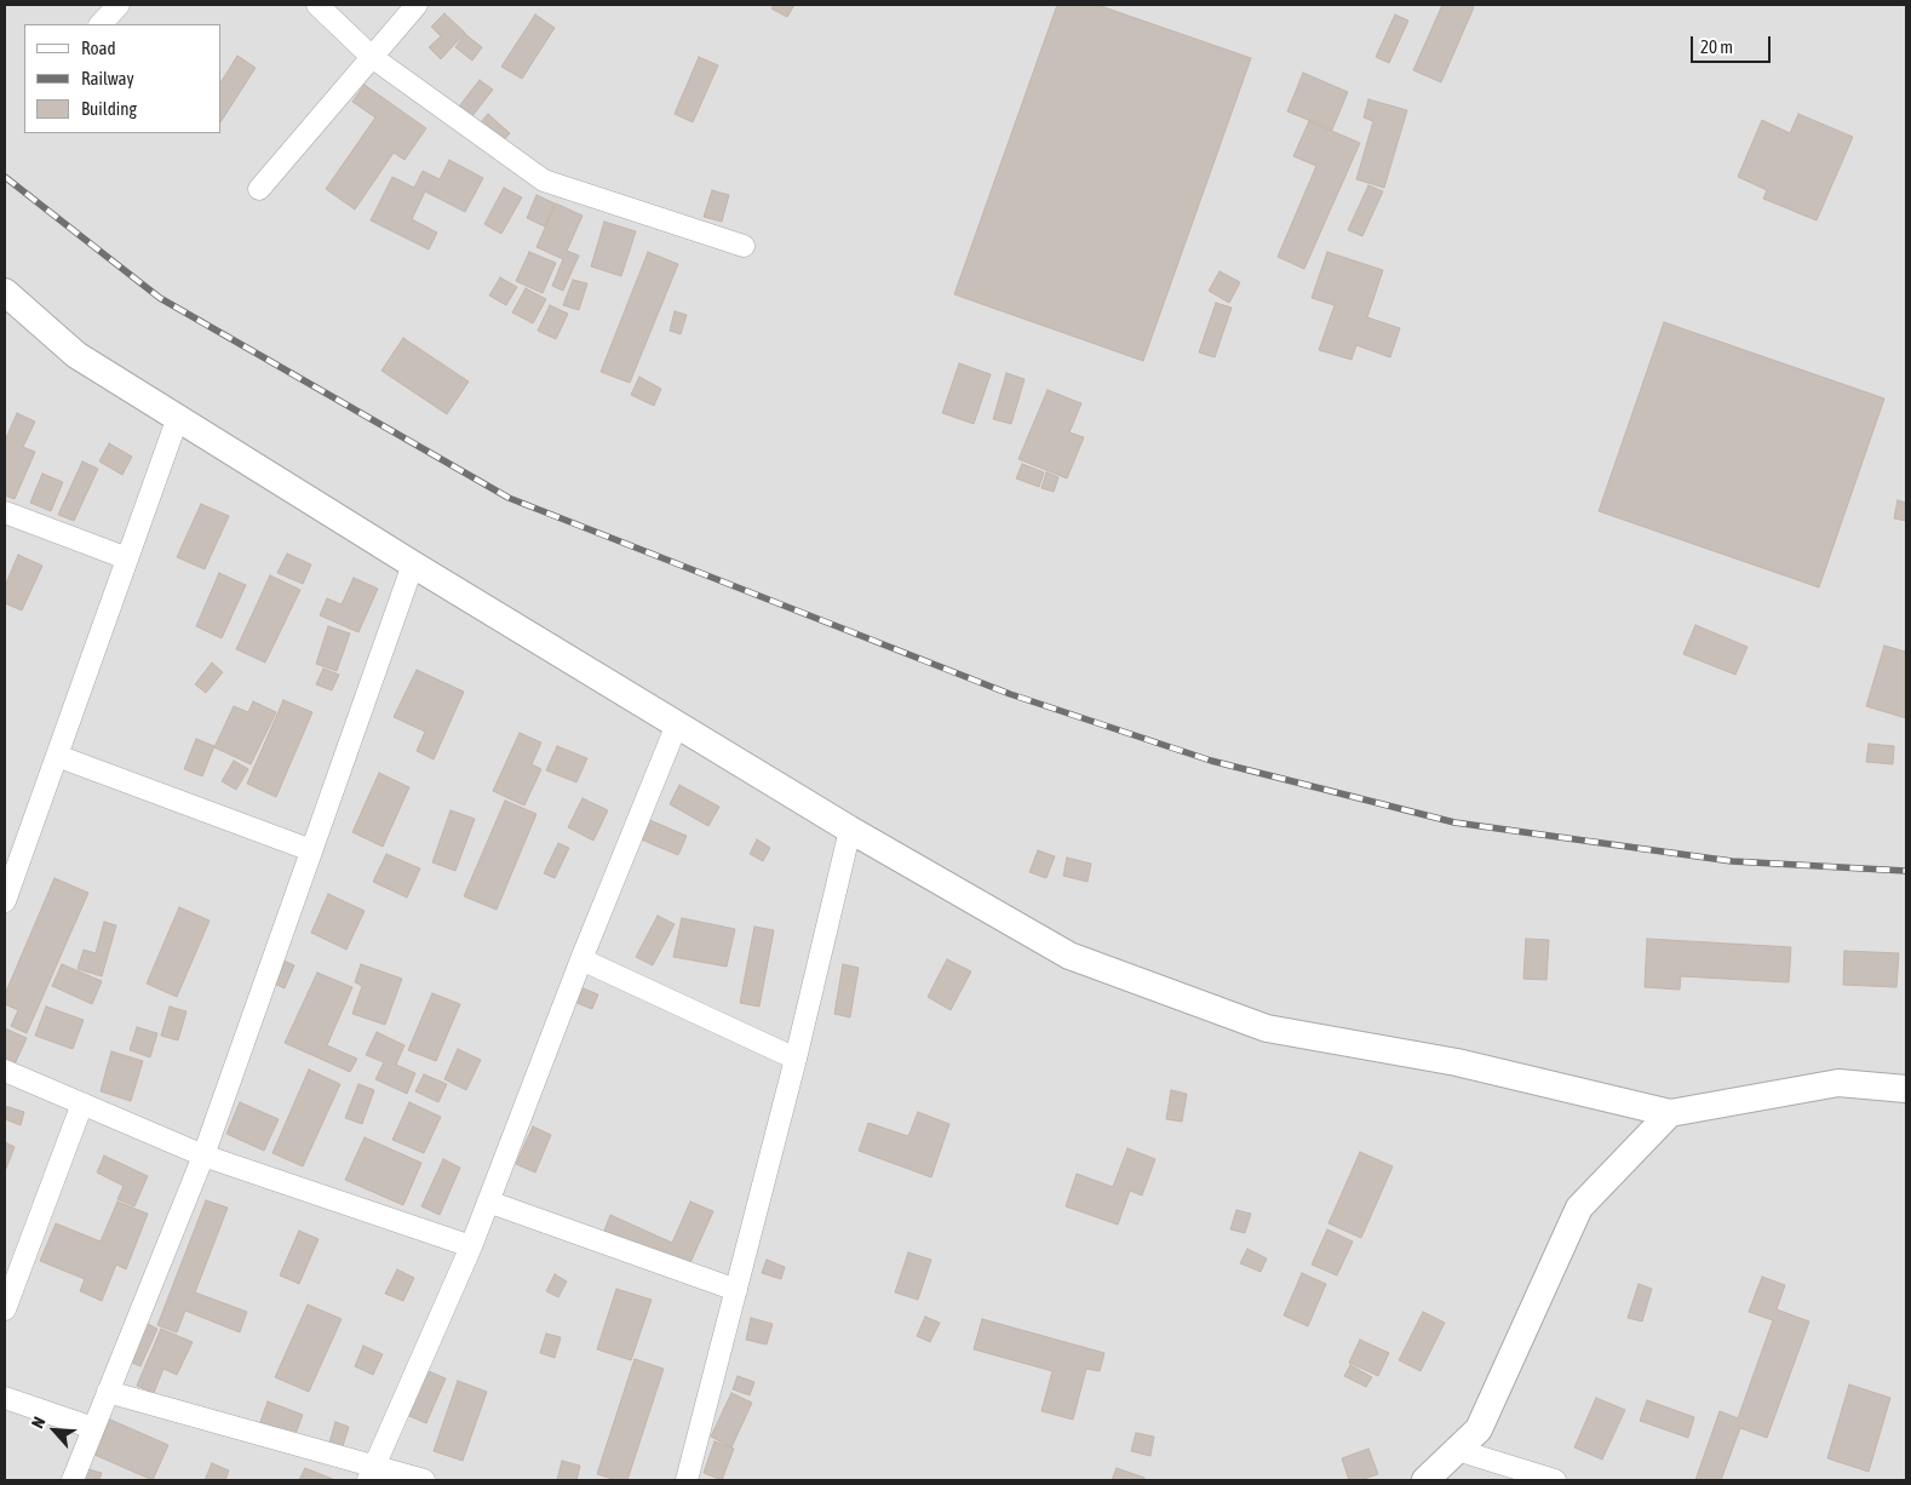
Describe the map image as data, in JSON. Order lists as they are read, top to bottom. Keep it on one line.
{"legend":["Road","Railway","Building"],"scale_bar":"20 m","north":"top left"}
